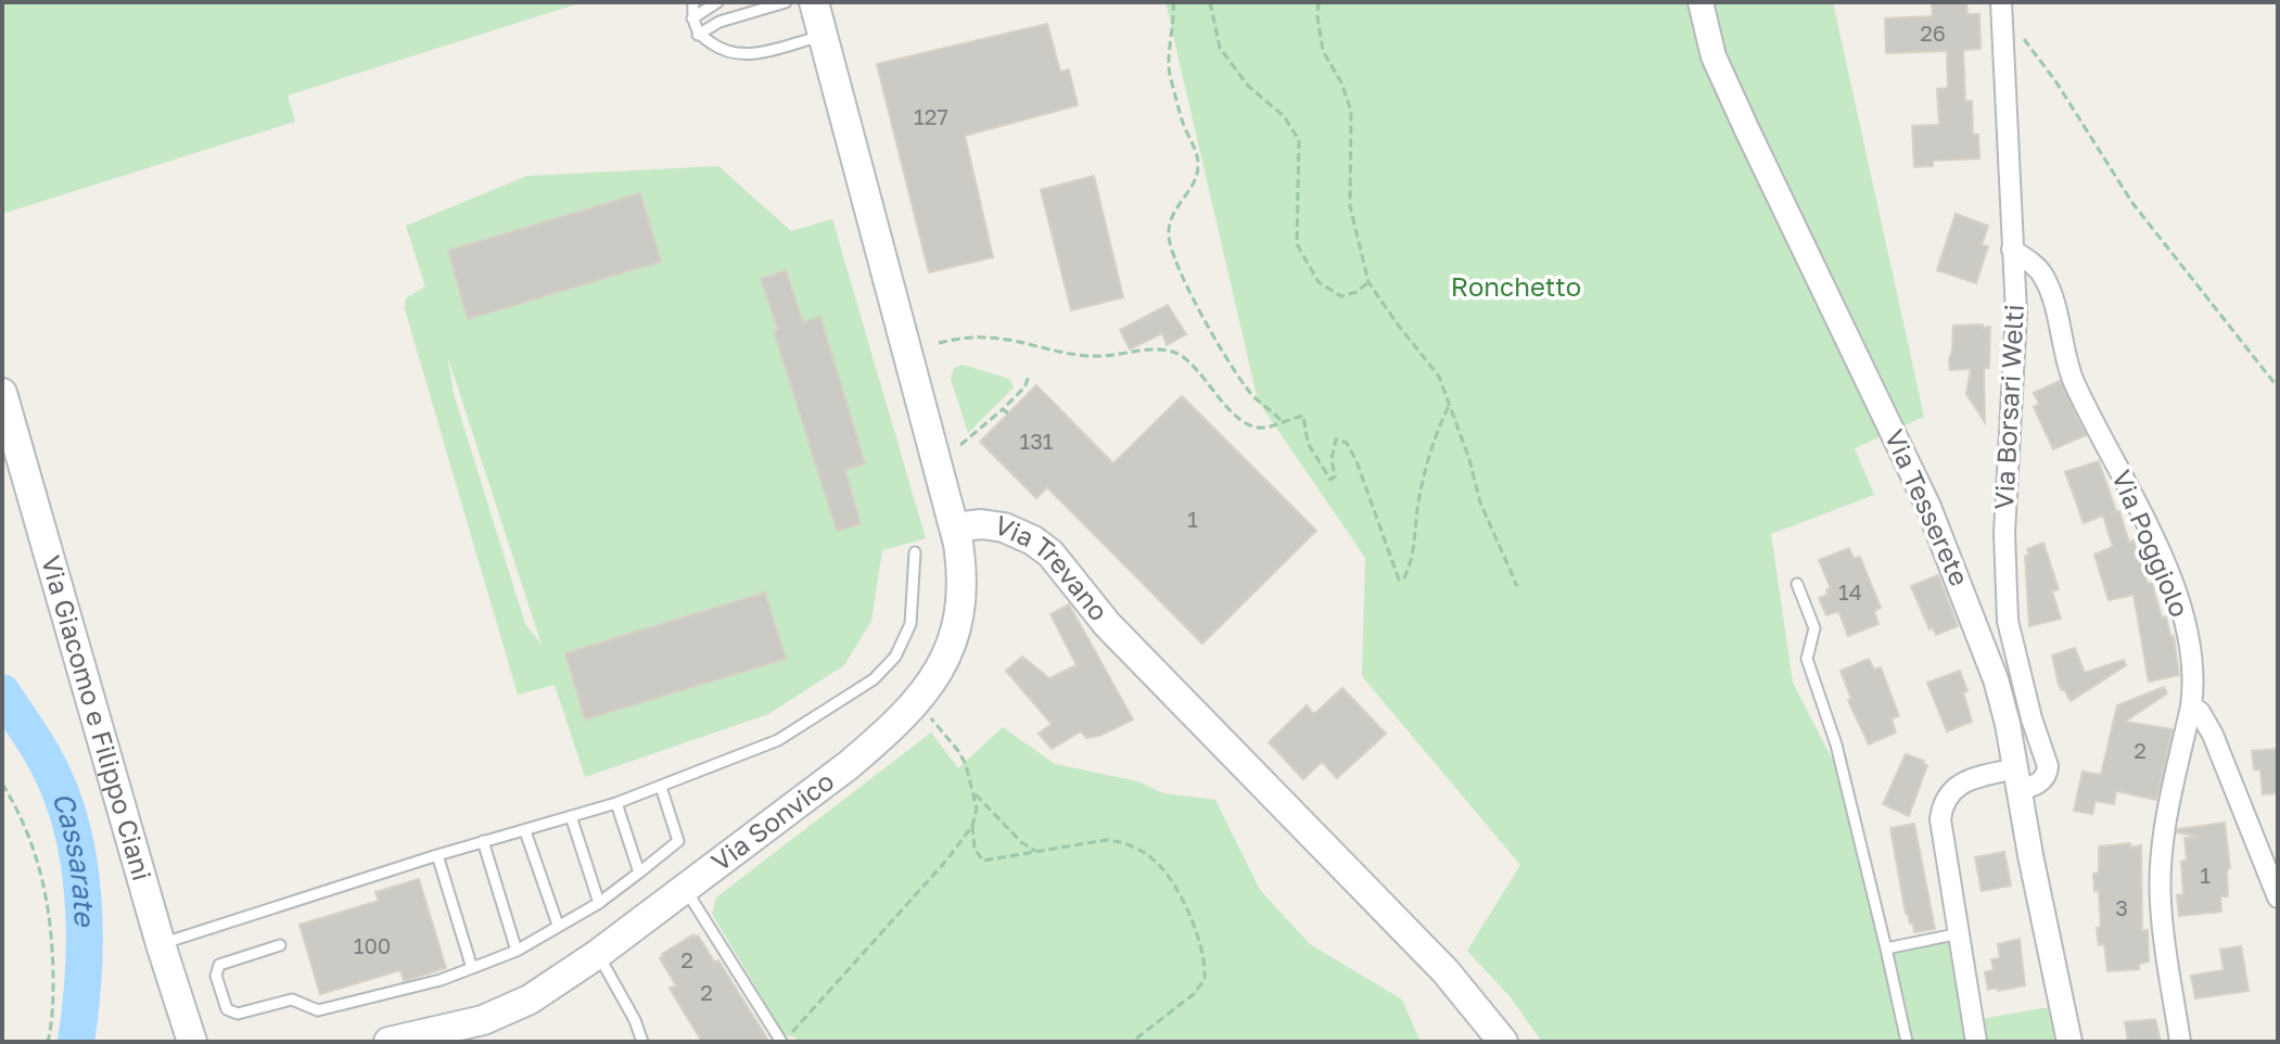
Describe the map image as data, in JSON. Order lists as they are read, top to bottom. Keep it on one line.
{"streets":{"main road":["Via Trevano","Via Giacomo e Filippo Ciani","Via Sonvico"],"street":["Via Borsari Welti","Via Tesserete","Via Poggiolo"]},"crossings":[["Via Borsari Welti","Via Tesserete"],["Via Borsari Welti","Via Poggiolo"],["Via Trevano","Via Sonvico"]],"water":["Cassarate"],"parks":["Ronchetto"],"house_numbers":["26","127","131","1","14","2","1","3","100","2","2"]}
